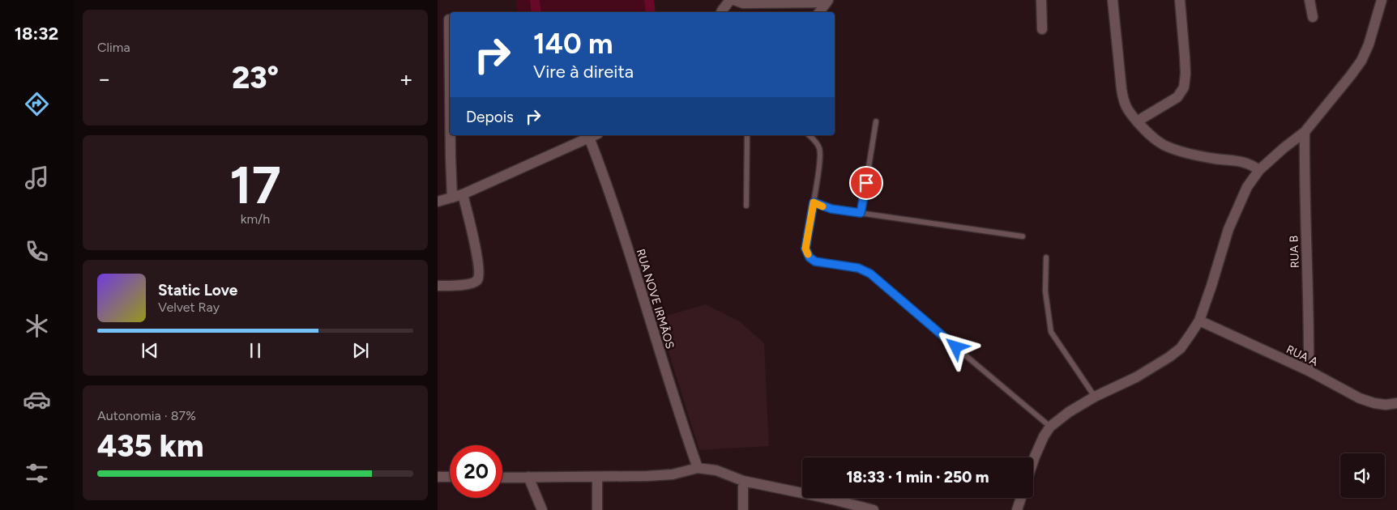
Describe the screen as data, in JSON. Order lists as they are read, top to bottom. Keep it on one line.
{"streets":{"street":["RUA B","RUA NOVE IRMÃOS","RUA A"]},"crossings":[["RUA B","RUA A"]],"page":{"tabs":"18:32","tile":["Clima",["17","km/h"],["Autonomia · 87%","435 km"]],"turn":["140 m","Vire à direita"],"heat":["−","23°","+"],"then":"Depois","song":["Static Love","Velvet Ray"],"limit":"20","trip":"18:33 · 1 min · 250 m"}}
